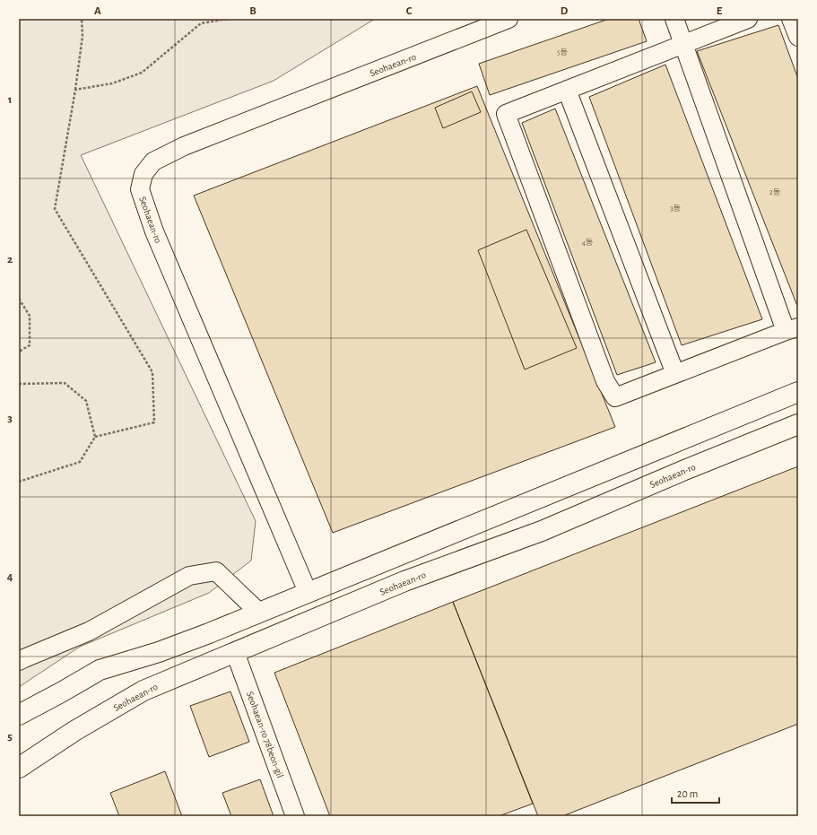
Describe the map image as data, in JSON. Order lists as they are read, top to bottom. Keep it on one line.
{"streets":{"main road":["Seohaean-ro"],"street":["Seohaean-ro 78beon-gil"]},"crossings":[["Seohaean-ro","Seohaean-ro 78beon-gil"]],"house_numbers":["5동","2동","3동","4동"],"scale_bar":"20 m","grid":{"columns":["A","B","C","D","E"],"rows":["1","2","3","4","5"]}}
